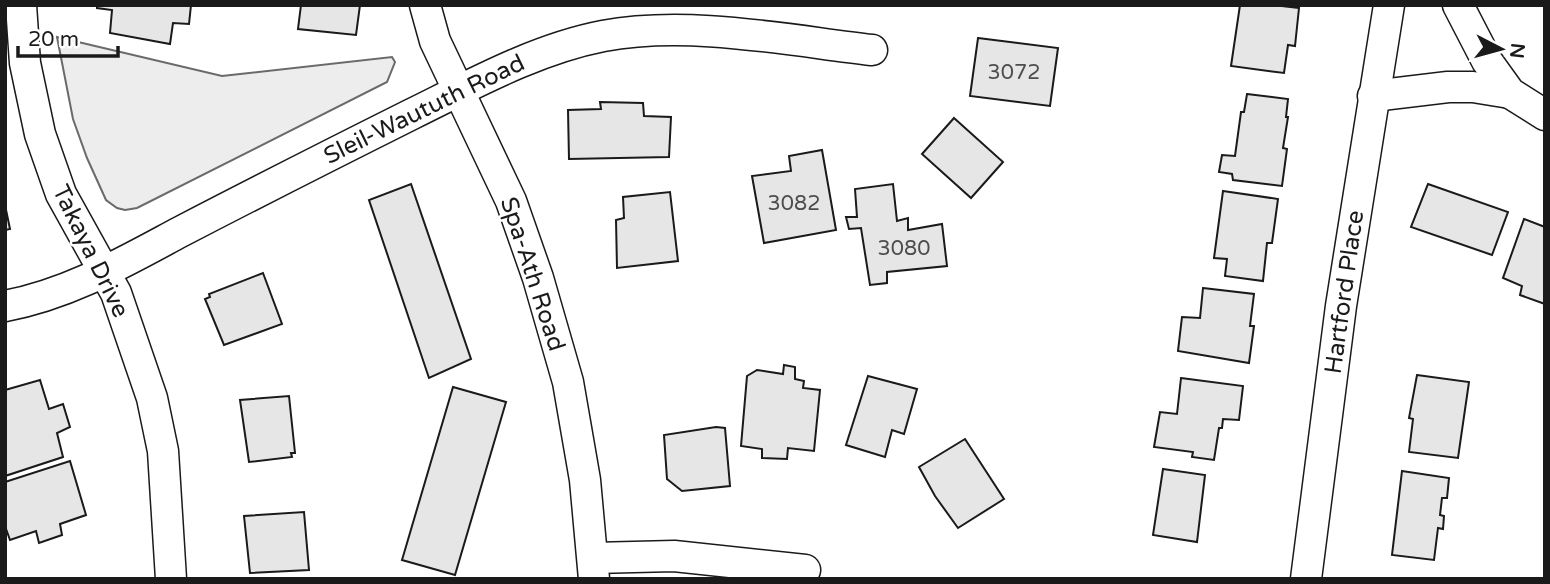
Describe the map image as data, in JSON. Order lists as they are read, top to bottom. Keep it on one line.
{"streets":{"street":["Sleil-Waututh Road","Takaya Drive","Spa-Ath Road","Hartford Place"]},"crossings":[["Sleil-Waututh Road","Takaya Drive"],["Sleil-Waututh Road","Spa-Ath Road"]],"house_numbers":["3072","3082","3080"],"scale_bar":"20 m","north":"right"}
